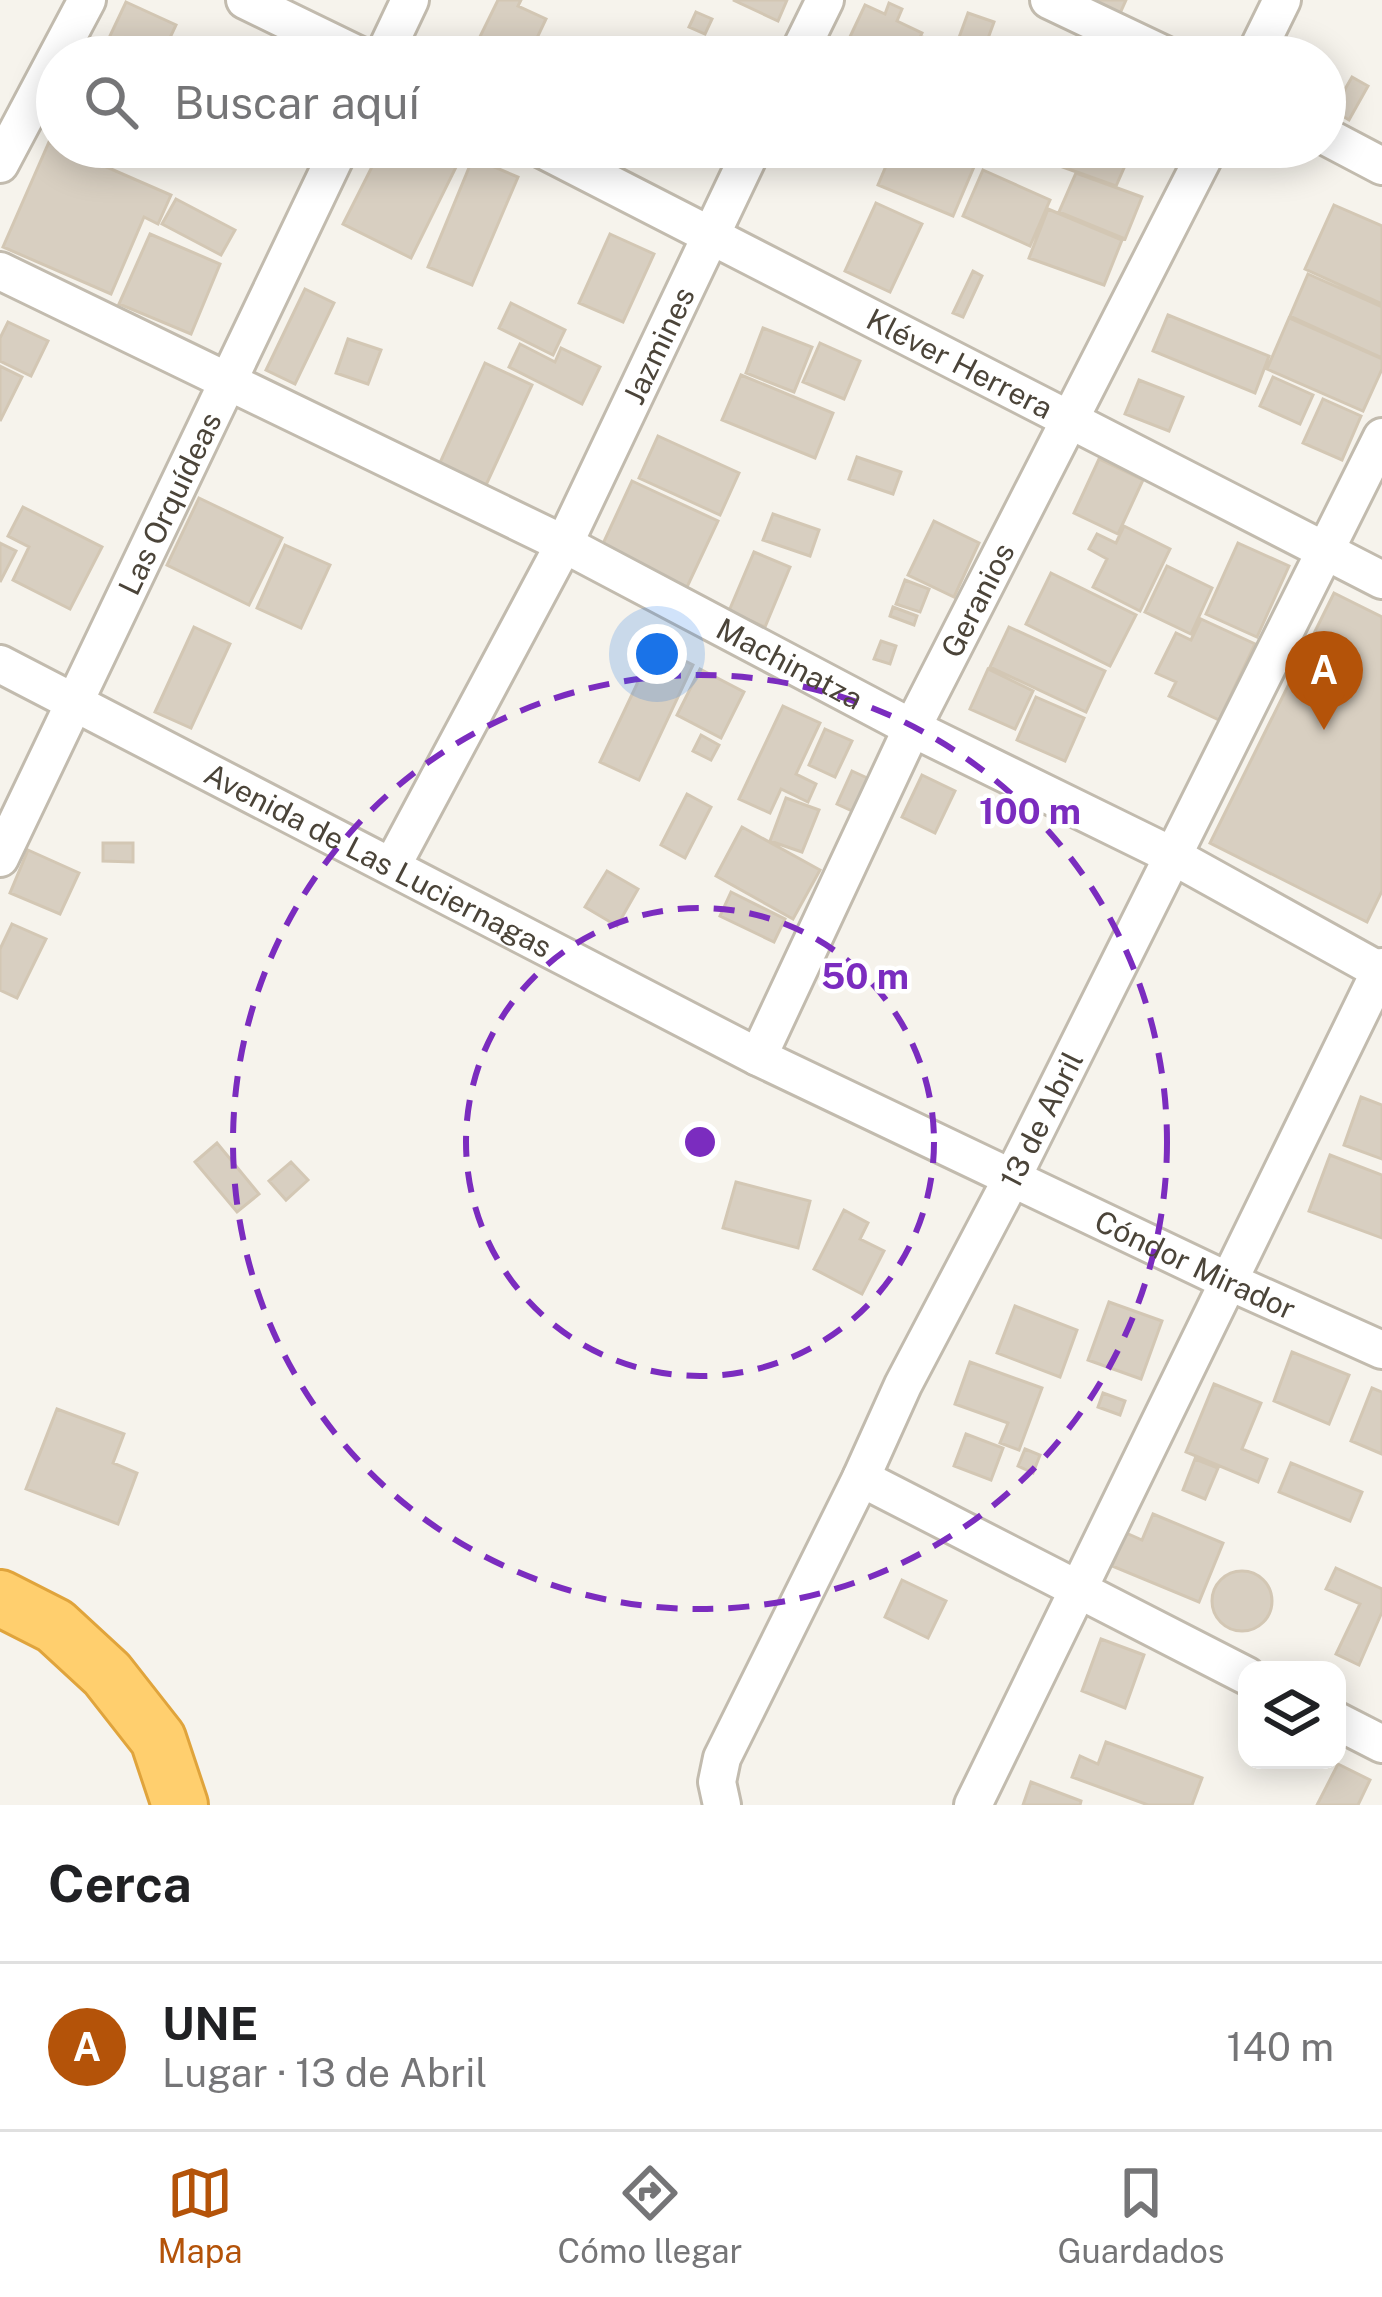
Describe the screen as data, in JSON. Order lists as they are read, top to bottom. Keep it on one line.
{"streets":{"street":["Jazmines","Kléver Herrera","Las Orquídeas","Geranios","Machinatza","Avenida de Las Luciernagas","13 de Abril","Cóndor Mirador"]},"crossings":[["Jazmines","Kléver Herrera"],["Jazmines","Machinatza"],["Jazmines","Avenida de Las Luciernagas"],["Kléver Herrera","Geranios"],["Kléver Herrera","13 de Abril"],["Las Orquídeas","Machinatza"],["Las Orquídeas","Avenida de Las Luciernagas"],["Geranios","Machinatza"],["Geranios","Avenida de Las Luciernagas"],["Machinatza","13 de Abril"],["Avenida de Las Luciernagas","13 de Abril"],["Avenida de Las Luciernagas","Cóndor Mirador"],["13 de Abril","Cóndor Mirador"]],"page":{"search":"Buscar aquí","pins":"A","heading":"Cerca","list":[{"mark":"A","name":"UNE","note":"Lugar · 13 de Abril","value":"140 m"}],"nav":["Mapa","Cómo llegar","Guardados"]},"rings":["100 m","50 m"]}
